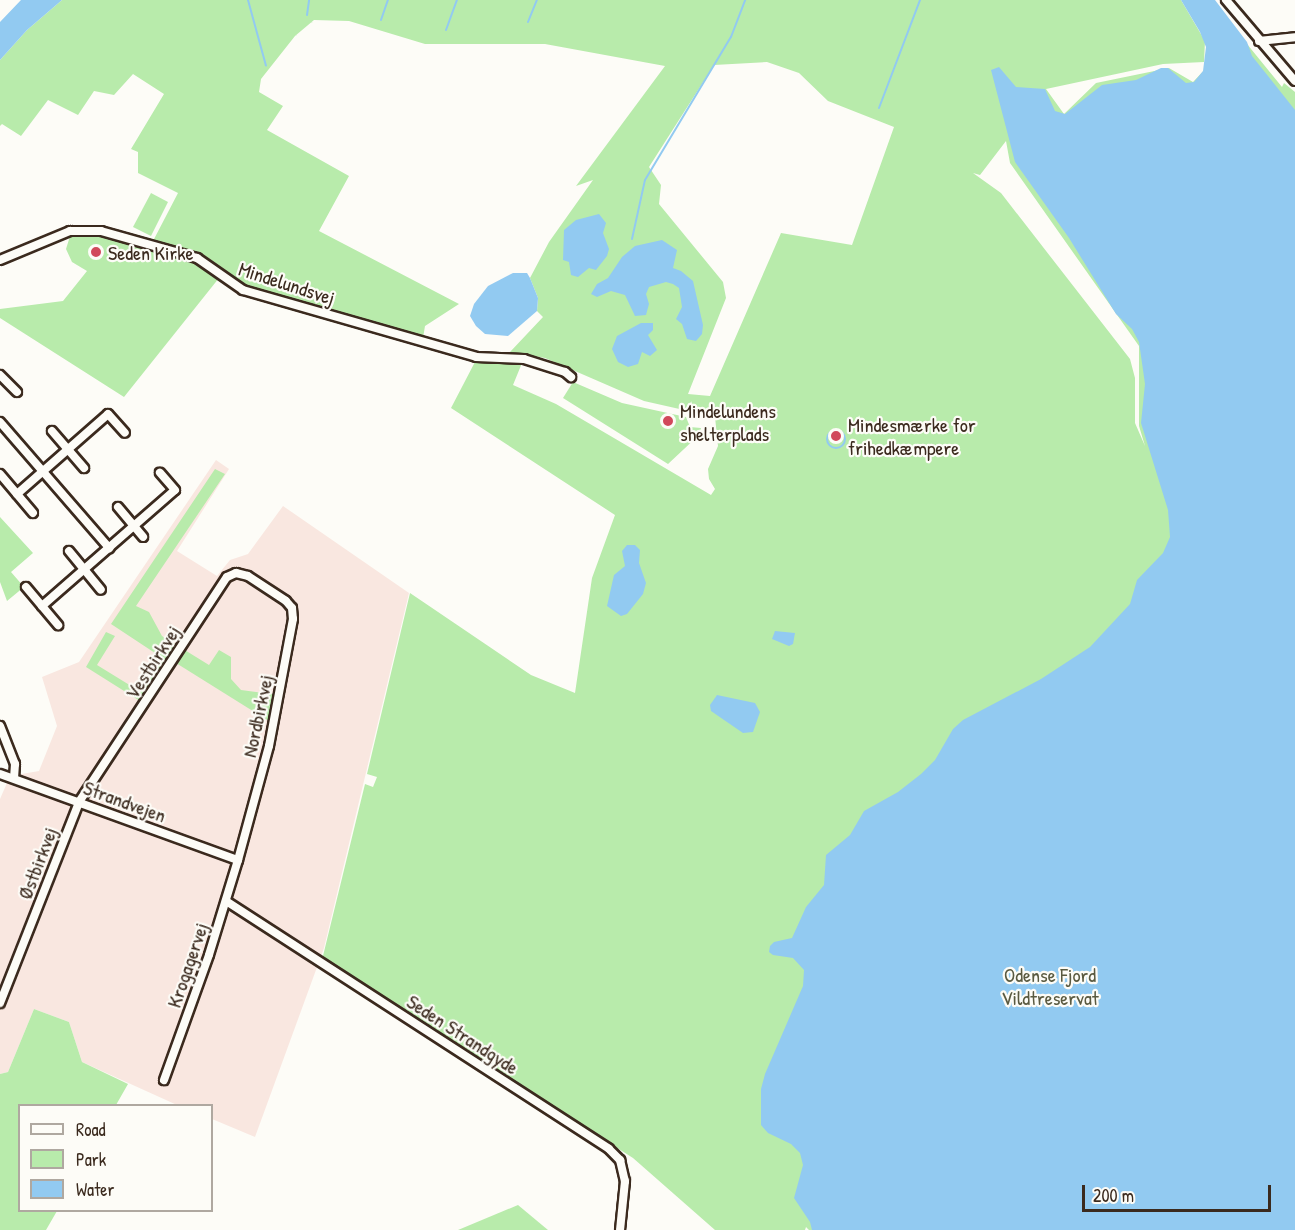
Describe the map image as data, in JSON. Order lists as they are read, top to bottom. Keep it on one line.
{"streets":{"street":["Mindelundsvej","Vestbirkvej","Nordbirkvej","Strandvejen","Østbirkvej","Krogagervej","Seden Strandgyde"]},"crossings":[["Vestbirkvej","Nordbirkvej"],["Vestbirkvej","Strandvejen"],["Vestbirkvej","Østbirkvej"],["Nordbirkvej","Strandvejen"],["Nordbirkvej","Krogagervej"],["Strandvejen","Østbirkvej"],["Strandvejen","Krogagervej"],["Krogagervej","Seden Strandgyde"]],"parks":["Odense Fjord Vildtreservat"],"places":["Seden Kirke","Mindelundens shelterplads","Mindesmærke for frihedkæmpere"],"legend":["Road","Park","Water"],"scale_bar":"200 m"}
